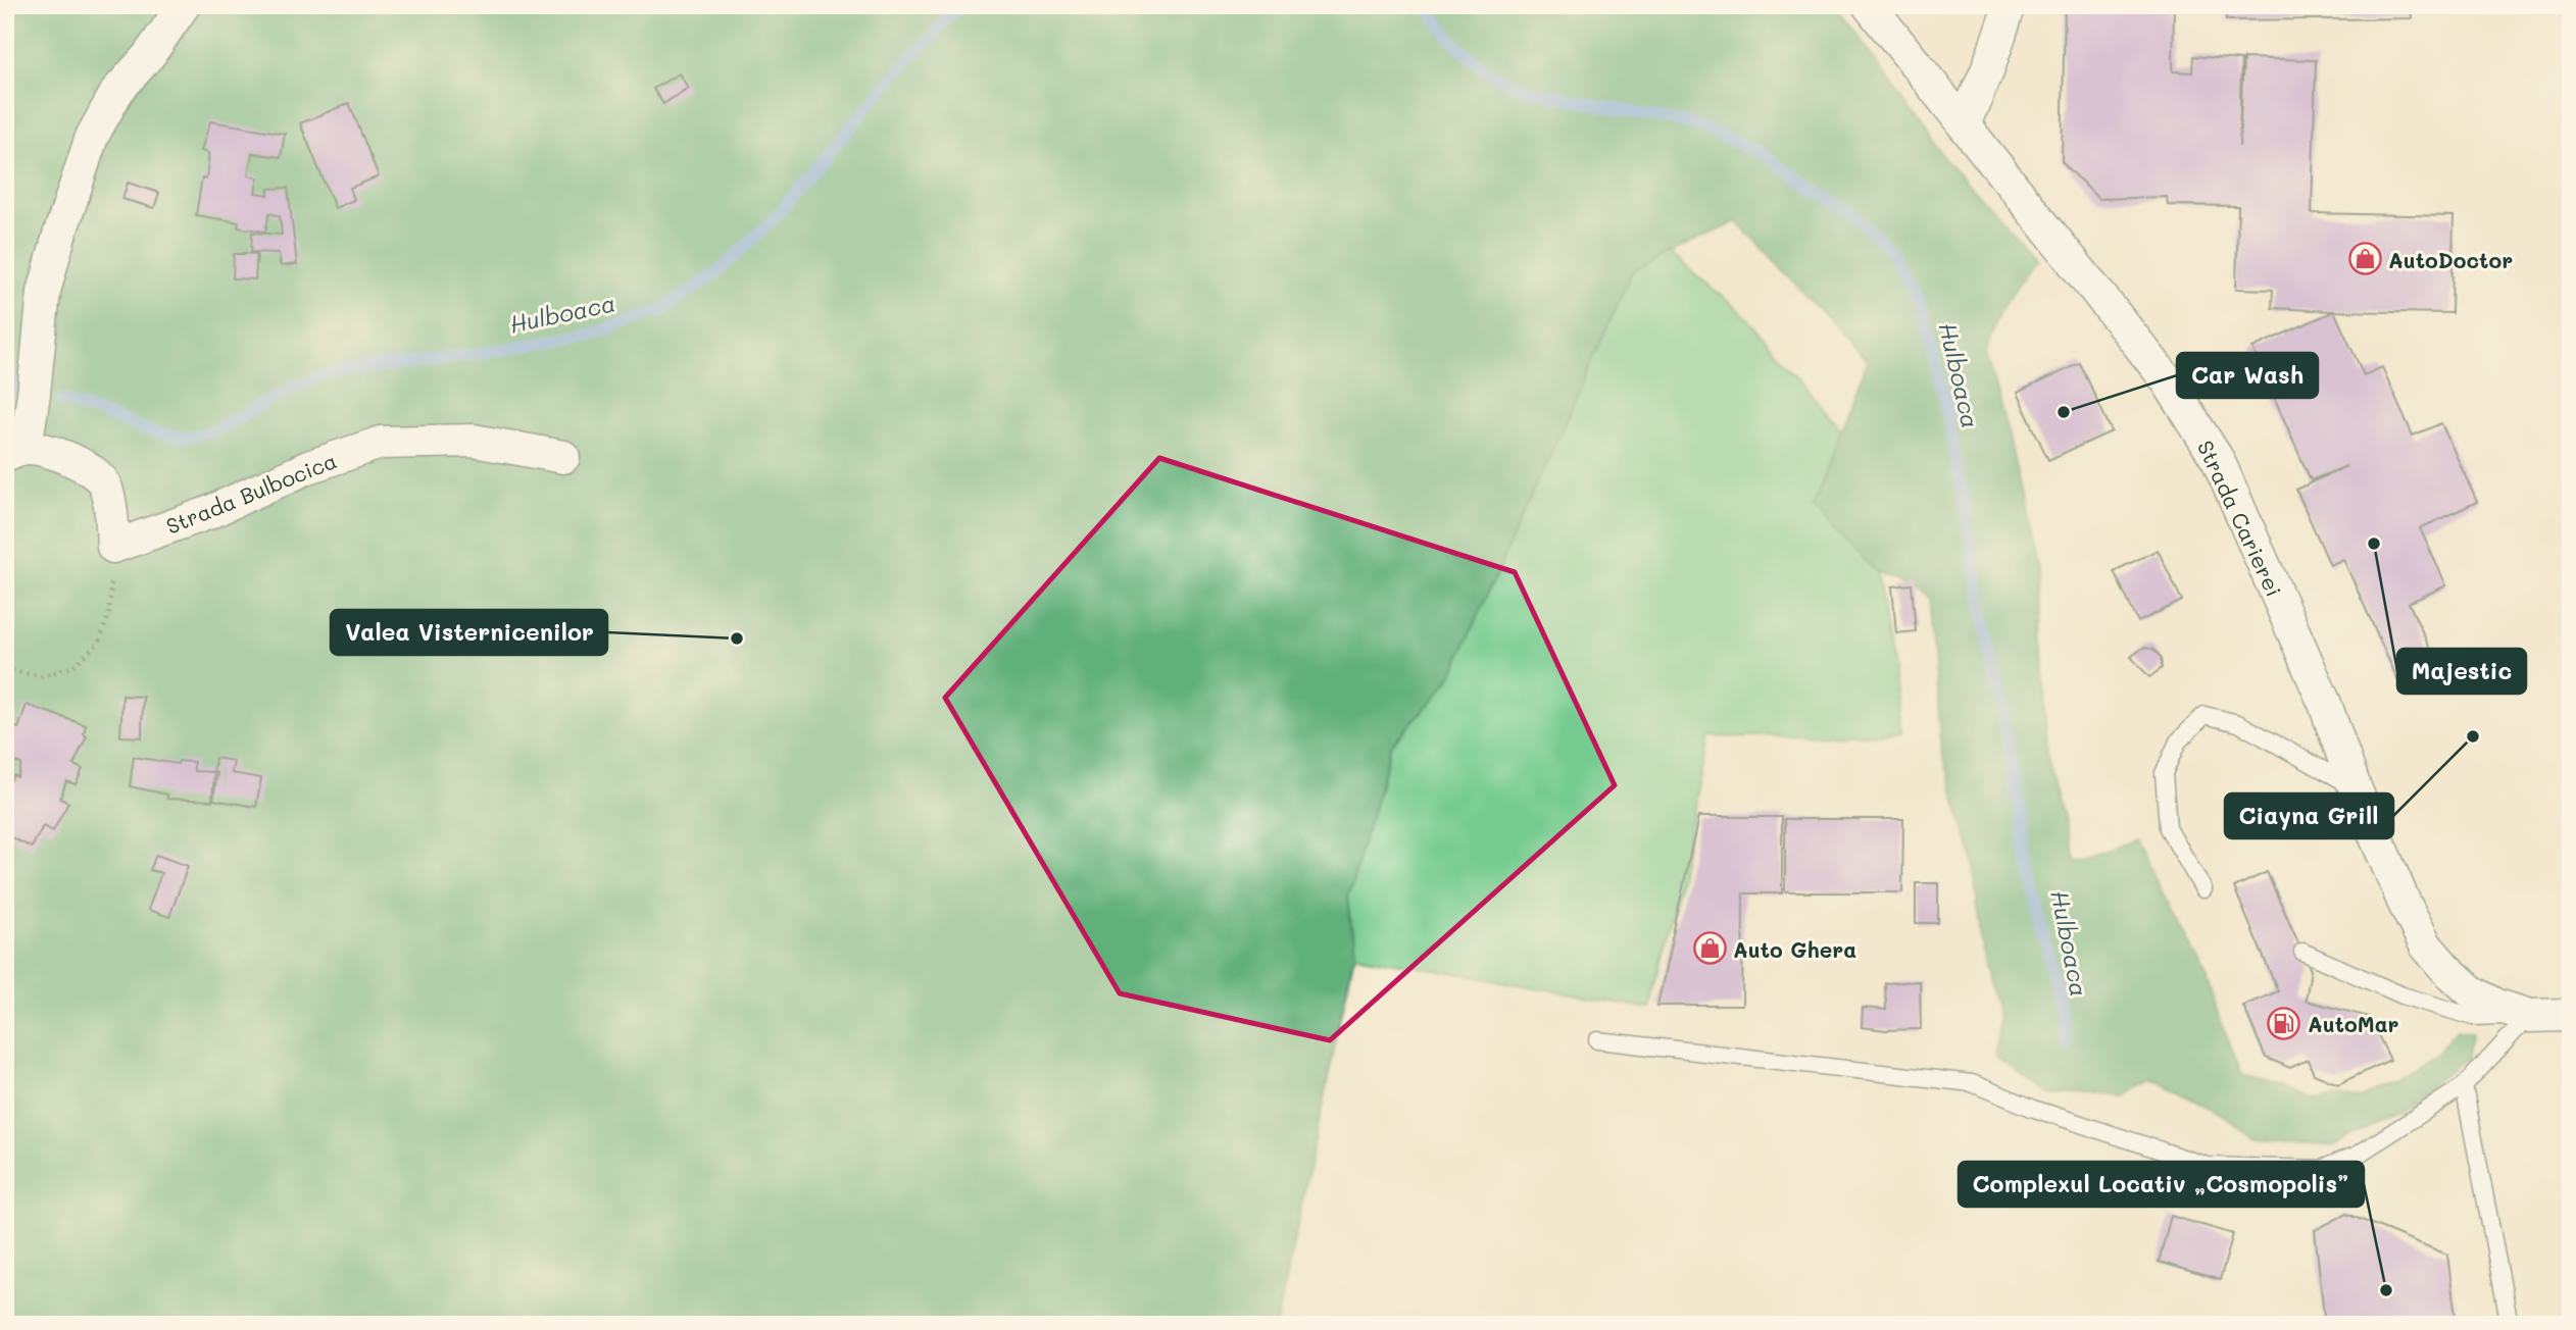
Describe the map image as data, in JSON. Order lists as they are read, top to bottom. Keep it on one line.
{"streets":{"street":["Strada Bulbocica","Strada Carierei"]},"water":["Hulboaca"],"places":{"shop":["AutoDoctor","Auto Ghera"],"other":["Car Wash","Majestic","Valea Visternicenilor","Ciayna Grill","Complexul Locativ „Cosmopolis”"],"fuel station":["AutoMar"]}}
